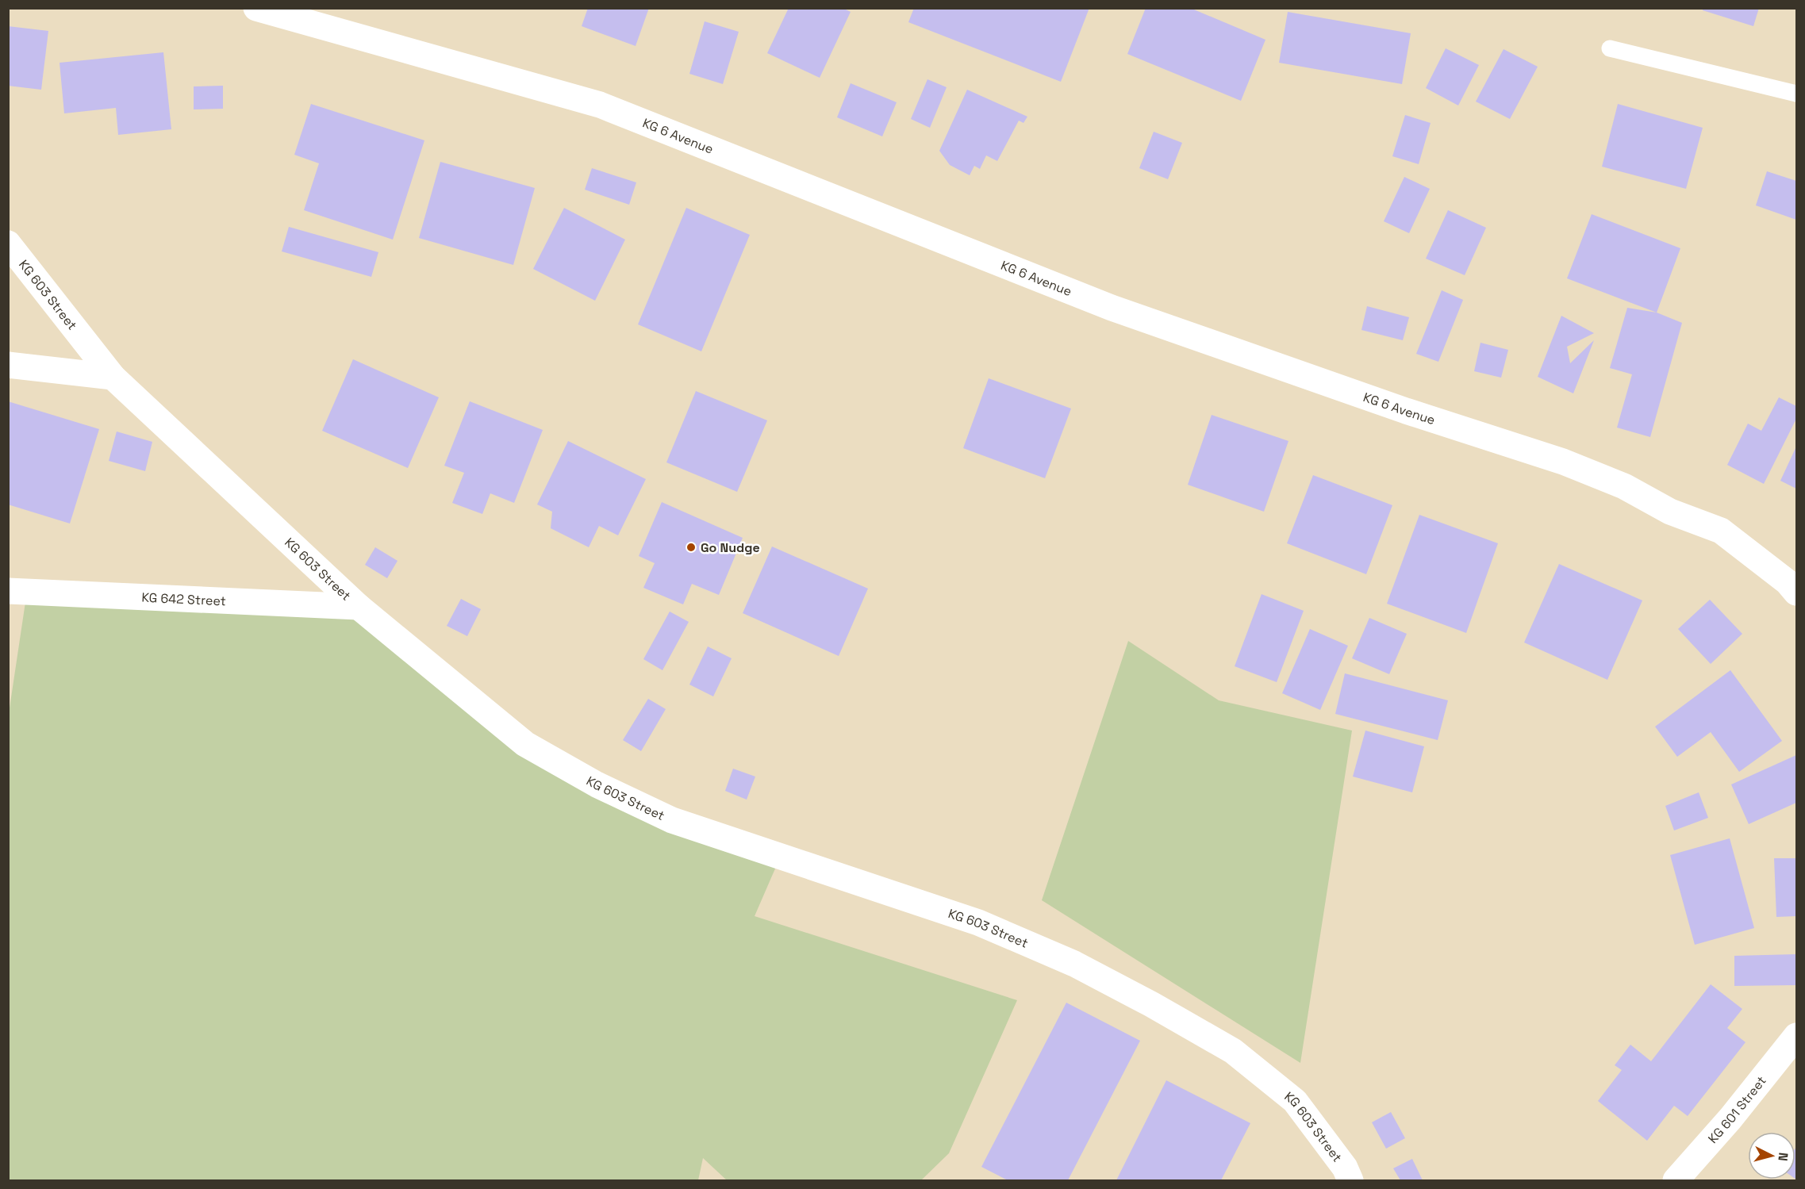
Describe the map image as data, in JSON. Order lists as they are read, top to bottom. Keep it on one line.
{"streets":{"street":["KG 6 Avenue","KG 603 Street","KG 642 Street","KG 601 Street"]},"crossings":[["KG 603 Street","KG 642 Street"]],"places":["Go Nudge"],"north":"right"}
